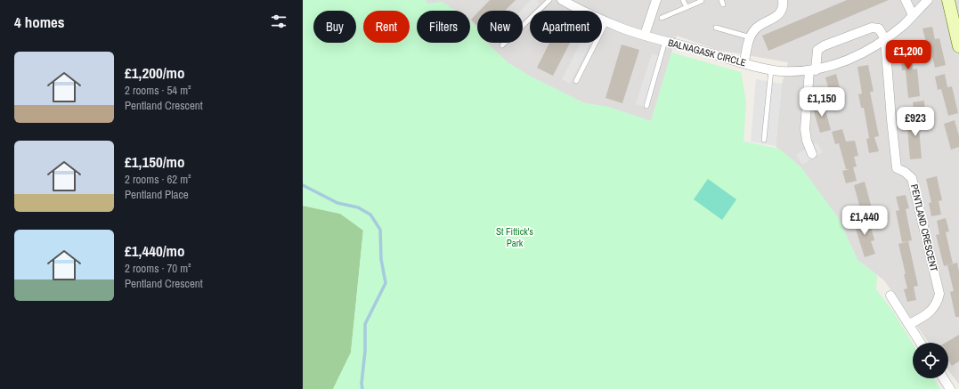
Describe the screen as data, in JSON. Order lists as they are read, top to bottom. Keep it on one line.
{"streets":{"street":["BALNAGASK CIRCLE","PENTLAND CRESCENT"]},"crossings":[["BALNAGASK CIRCLE","PENTLAND CRESCENT"]],"parks":["St Fittick's Park"],"page":{"heading":"4 homes","chip":["Buy","Rent","Filters","New","Apartment"],"price":["£1,200","£1,150","£923","£1,440"],"list":[{"name":"£1,200/mo","note":"2 rooms · 54 m² · Pentland Crescent"},{"name":"£1,150/mo","note":"2 rooms · 62 m² · Pentland Place"},{"name":"£1,440/mo","note":"2 rooms · 70 m² · Pentland Crescent"}]}}
